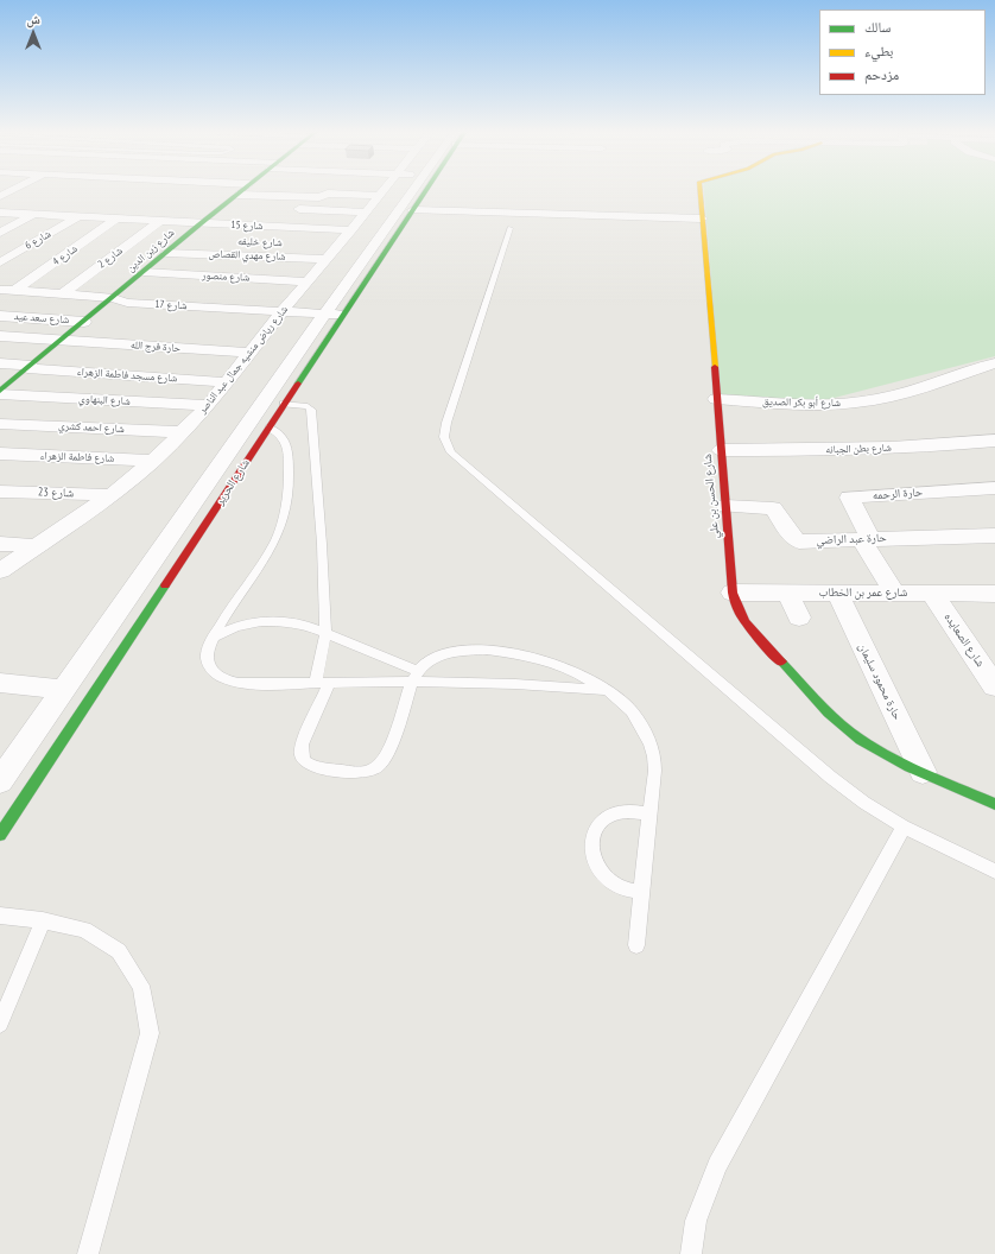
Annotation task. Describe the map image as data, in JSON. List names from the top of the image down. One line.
{"streets":{"street":["شارع 15","شارع 6","شارع زين الدين","شارع 4","شارع مهدي القصاص","شارع 2","شارع منصور","شارع 17","شارع سعد عيد","حارة فرج الله","شارع رياض منشيه جمال عبد الناصر","شارع مسجد فاطمة الزهراء","شارع البنهاوي","شارع أبو بكر الصديق","شارع احمد كشري","شارع بطن الجبانه","شارع فاطمة الزهراء","شارع الحرير","شارع 23","حارة الرحمه","شارع الحسن بن علي","حارة عبد الراضي","شارع عمر بن الخطاب","شارع الصعايده","حارة محمود سليمان"]},"crossings":[["شارع 15","شارع 6"],["شارع 15","شارع زين الدين"],["شارع 15","شارع 4"],["شارع 15","شارع 2"],["شارع 15","شارع رياض منشيه جمال عبد الناصر"],["شارع زين الدين","شارع مهدي القصاص"],["شارع زين الدين","شارع منصور"],["شارع زين الدين","شارع 17"],["شارع زين الدين","شارع سعد عيد"],["شارع زين الدين","حارة فرج الله"],["شارع زين الدين","شارع مسجد فاطمة الزهراء"],["شارع 4","شارع 17"],["شارع مهدي القصاص","شارع رياض منشيه جمال عبد الناصر"],["شارع 2","شارع 17"],["شارع منصور","شارع رياض منشيه جمال عبد الناصر"],["شارع 17","شارع رياض منشيه جمال عبد الناصر"],["شارع 17","شارع الحرير"],["حارة فرج الله","شارع رياض منشيه جمال عبد الناصر"],["شارع رياض منشيه جمال عبد الناصر","شارع مسجد فاطمة الزهراء"],["شارع رياض منشيه جمال عبد الناصر","شارع البنهاوي"],["شارع رياض منشيه جمال عبد الناصر","شارع احمد كشري"],["شارع رياض منشيه جمال عبد الناصر","شارع فاطمة الزهراء"],["شارع رياض منشيه جمال عبد الناصر","شارع 23"],["شارع أبو بكر الصديق","شارع الحسن بن علي"],["شارع بطن الجبانه","شارع الحسن بن علي"],["حارة الرحمه","حارة عبد الراضي"],["شارع الحسن بن علي","حارة عبد الراضي"],["شارع الحسن بن علي","شارع عمر بن الخطاب"],["شارع الحسن بن علي","حارة محمود سليمان"],["شارع عمر بن الخطاب","شارع الصعايده"],["شارع عمر بن الخطاب","حارة محمود سليمان"]],"legend":["سالك","بطيء","مزدحم"],"north":"top"}
